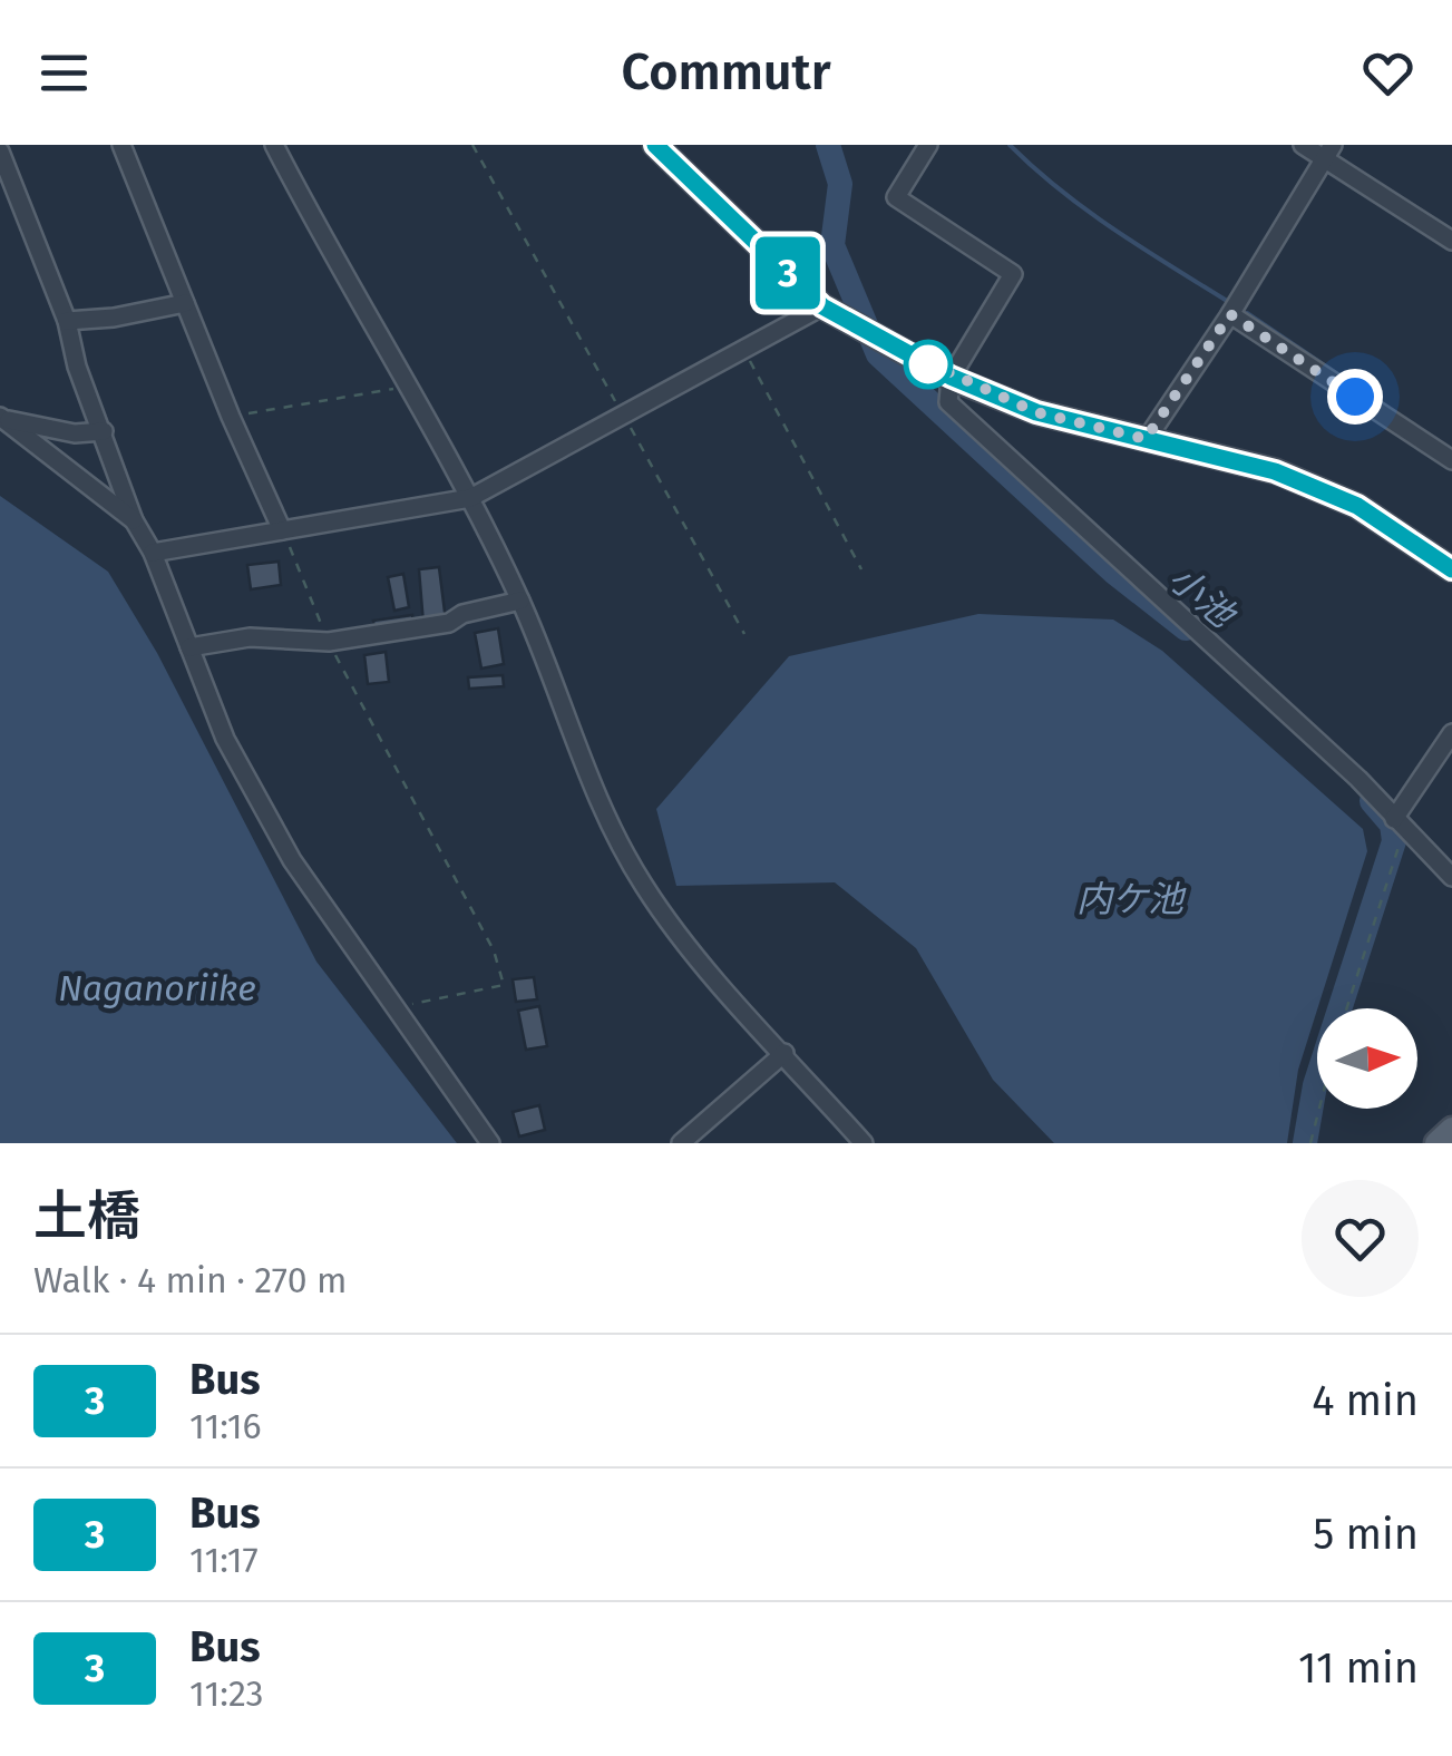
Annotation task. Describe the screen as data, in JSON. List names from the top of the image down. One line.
{"water":["小池","内ケ池","Naganoriike"],"lines":["bus line 3"],"north":"right","page":{"header":"Commutr","on_map":"3","heading":["土橋","Walk · 4 min · 270 m"],"list":[{"mark":"3","name":"Bus","note":"11:16","value":"4 min"},{"mark":"3","name":"Bus","note":"11:17","value":"5 min"},{"mark":"3","name":"Bus","note":"11:23","value":"11 min"}]}}
